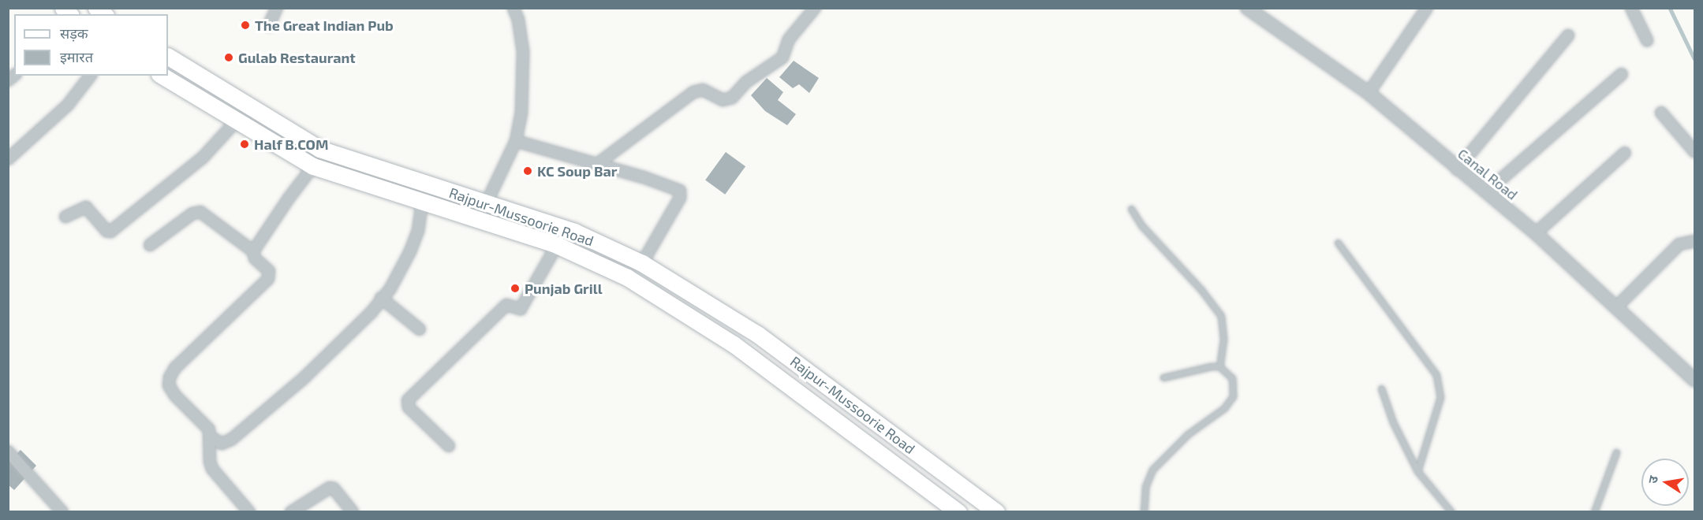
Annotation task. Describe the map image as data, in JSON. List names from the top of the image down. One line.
{"streets":{"main road":["Rajpur-Mussoorie Road"],"street":["Canal Road"]},"places":["The Great Indian Pub","Gulab Restaurant","Half B.COM","KC Soup Bar","Punjab Grill"],"legend":["सड़क","इमारत"],"north":"left"}
